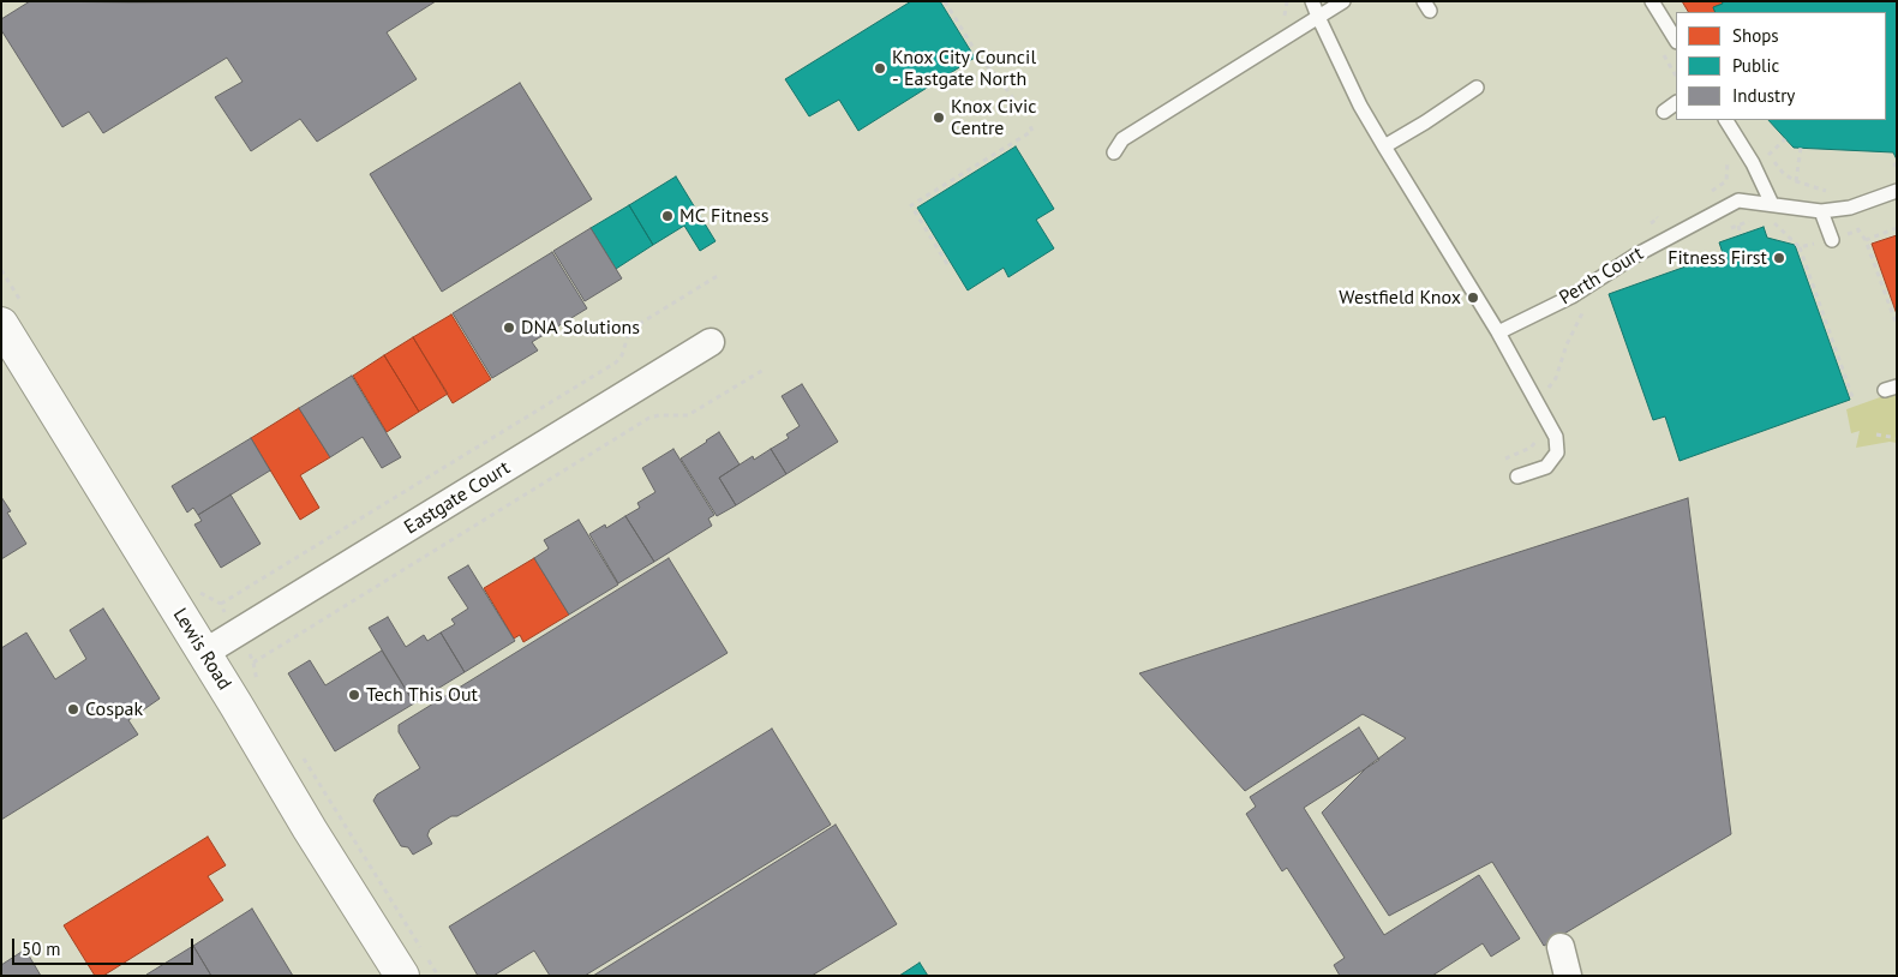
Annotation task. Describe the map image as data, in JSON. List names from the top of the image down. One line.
{"streets":{"street":["Eastgate Court","Lewis Road"],"lane":["Perth Court"]},"crossings":[["Eastgate Court","Lewis Road"]],"places":["Knox City Council - Eastgate North","Knox Civic Centre","MC Fitness","Fitness First","Westfield Knox","DNA Solutions","Tech This Out","Cospak"],"legend":["Shops","Public","Industry"],"scale_bar":"50 m"}
